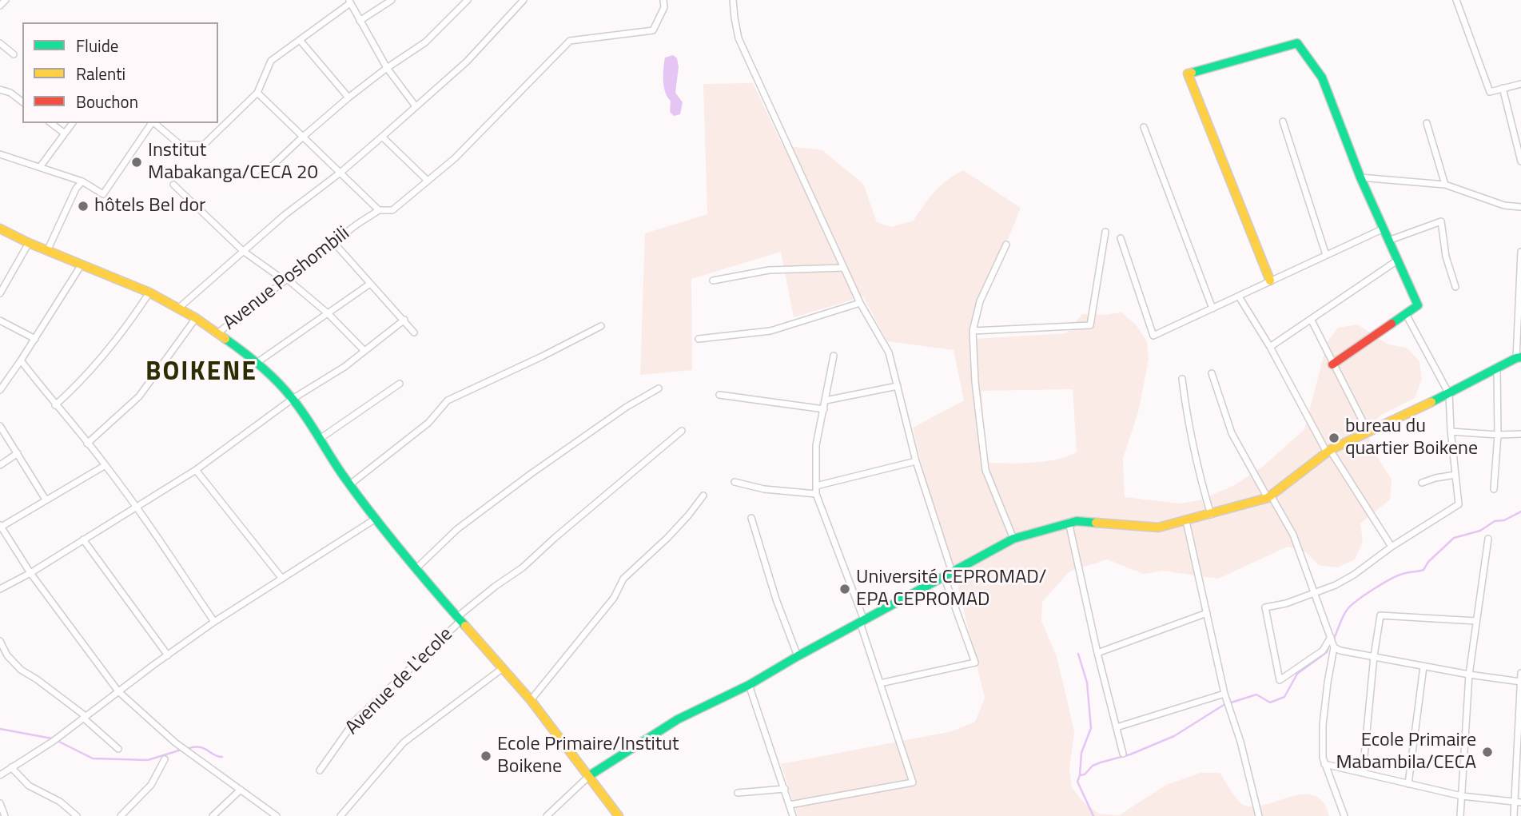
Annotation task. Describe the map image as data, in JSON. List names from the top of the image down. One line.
{"streets":{"street":["Avenue Poshombili","Avenue de L'ecole"]},"districts":["BOIKENE"],"places":["Institut Mabakanga/CECA 20","hôtels Bel dor","bureau du quartier Boikene","Université CEPROMAD/ EPA CEPROMAD","Ecole Primaire Mabambila/CECA","Ecole Primaire/Institut Boikene"],"legend":["Fluide","Ralenti","Bouchon"]}
